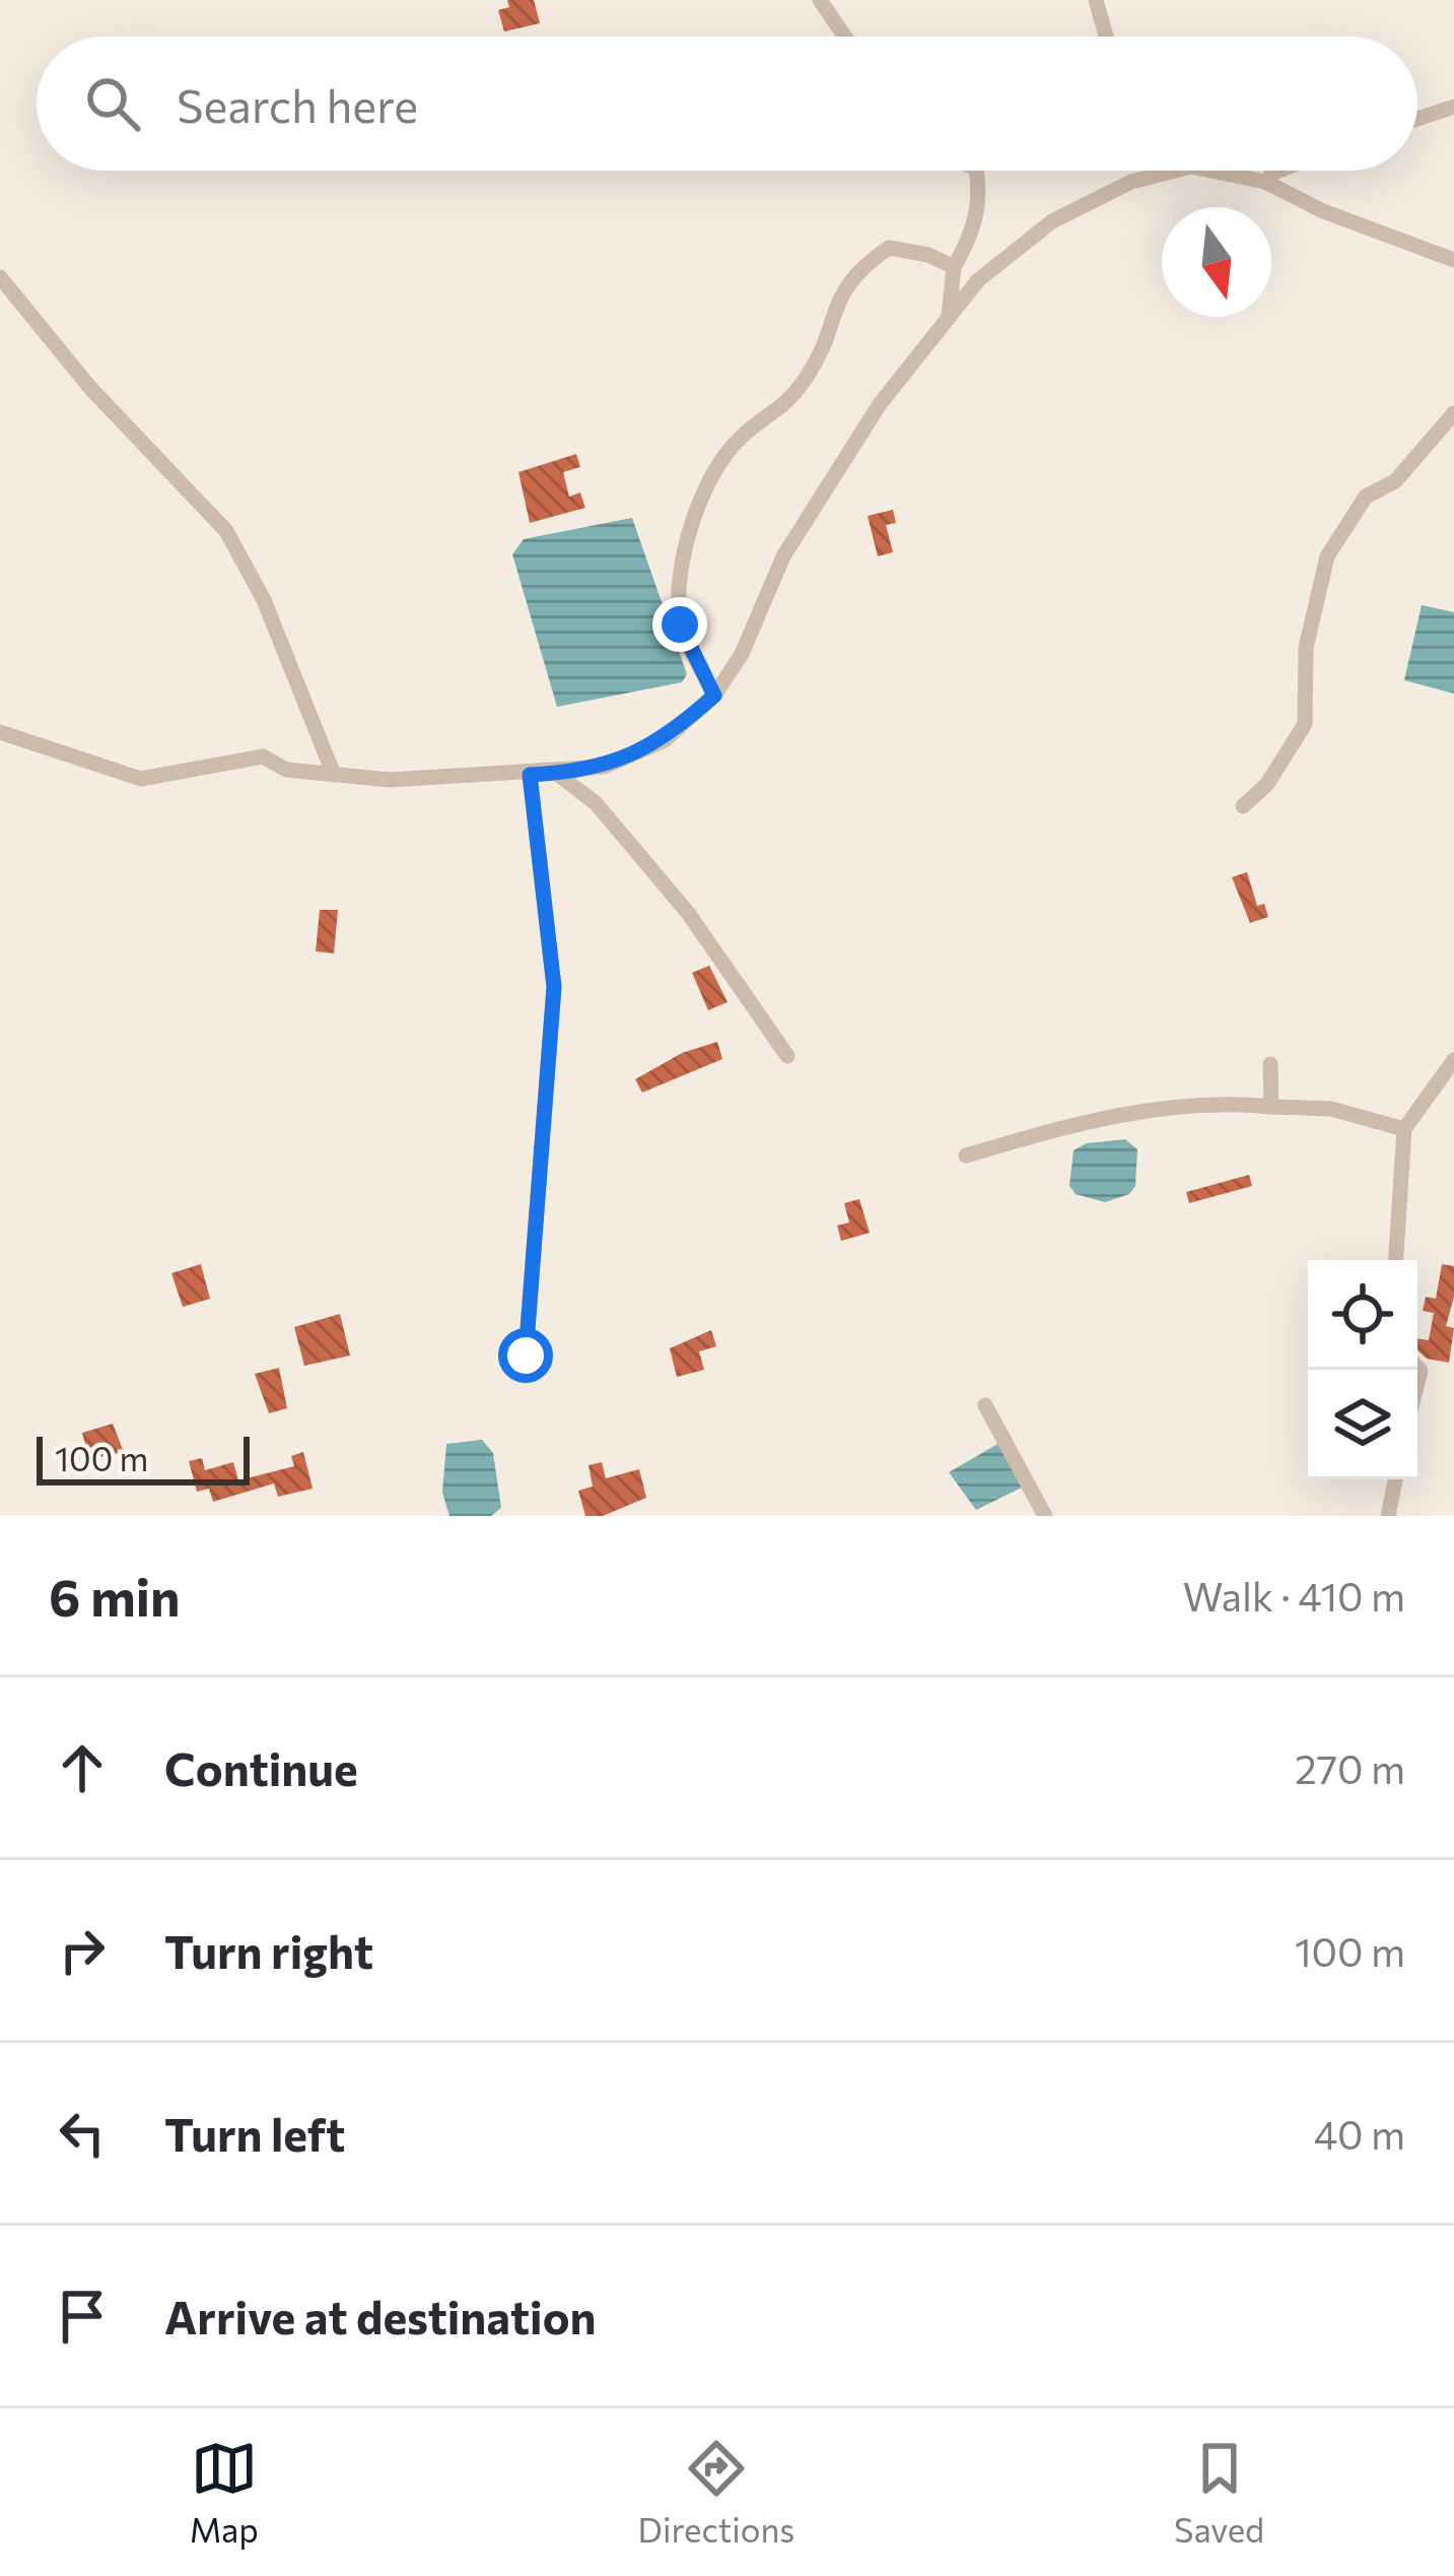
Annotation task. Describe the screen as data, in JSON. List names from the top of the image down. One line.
{"scale_bar":"100 m","north":"bottom","page":{"search":"Search here","scale":"100 m","heading":["6 min","Walk · 410 m"],"list":[["Continue","270 m"],["Turn right","100 m"],["Turn left","40 m"],"Arrive at destination"],"nav":["Map","Directions","Saved"]}}
